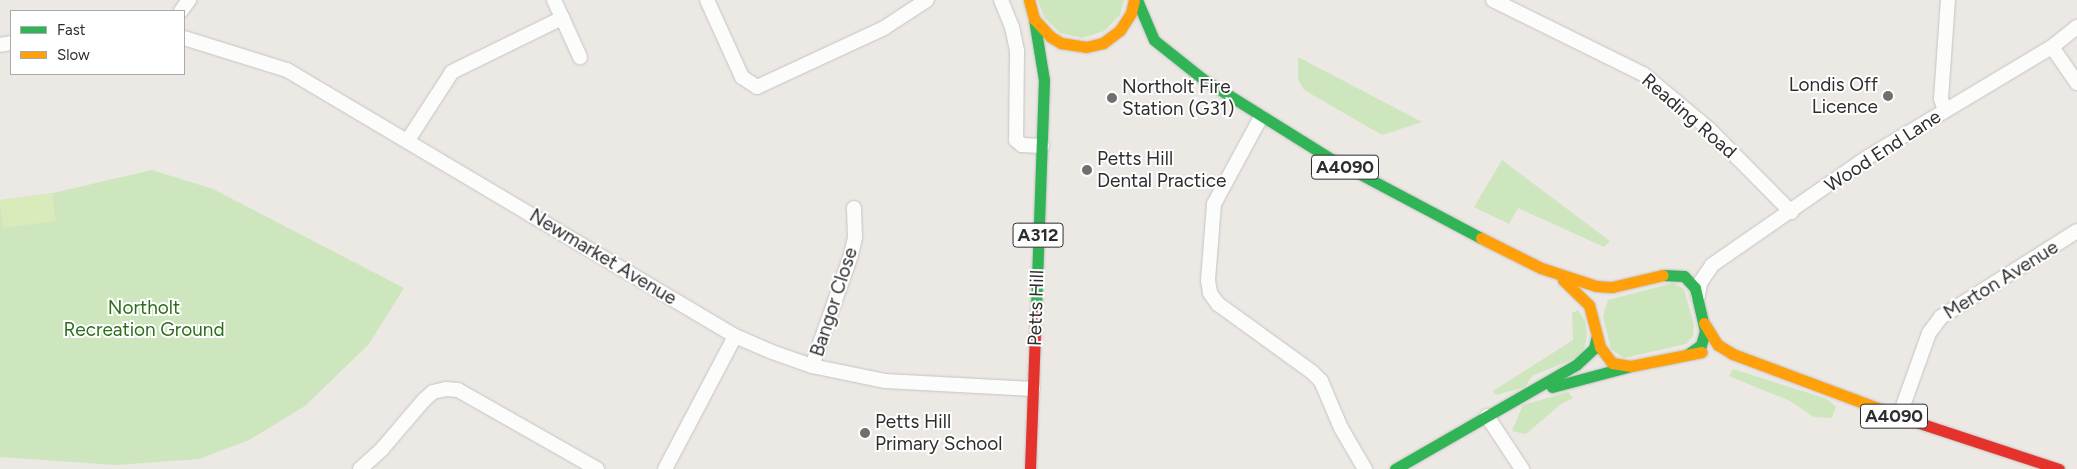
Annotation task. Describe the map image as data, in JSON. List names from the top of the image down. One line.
{"streets":{"main road":["A4090","A312","Petts Hill"],"street":["Reading Road","Wood End Lane","Newmarket Avenue","Merton Avenue","Bangor Close"]},"crossings":[["Reading Road","Wood End Lane"],["Wood End Lane","A4090"],["A4090","Merton Avenue"],["A4090","Petts Hill"],["Newmarket Avenue","Bangor Close"],["Newmarket Avenue","Petts Hill"]],"parks":["Northolt Recreation Ground"],"places":["Londis Off Licence","Northolt Fire Station (G31)","Petts Hill Dental Practice","Petts Hill Primary School"],"legend":["Fast","Slow"]}
